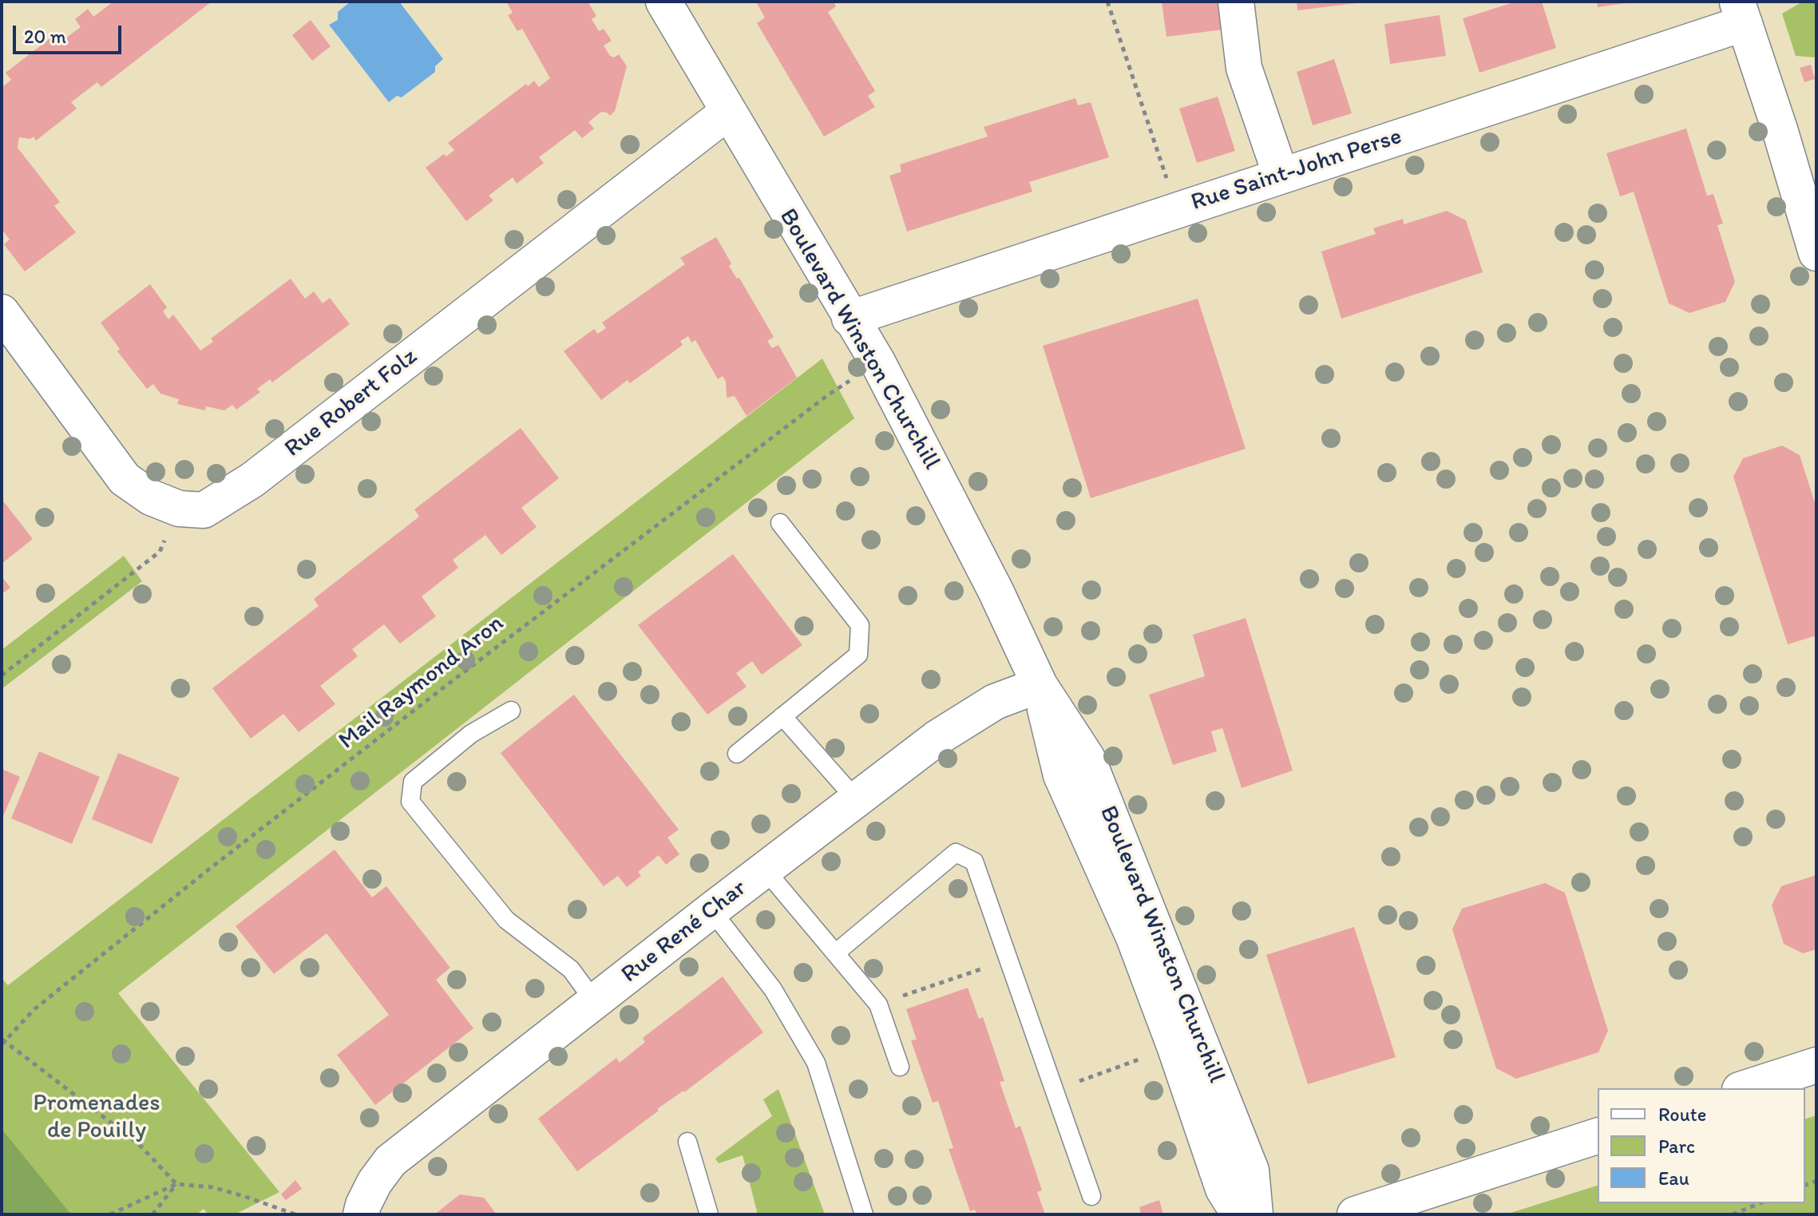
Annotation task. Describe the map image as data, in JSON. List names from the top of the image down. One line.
{"streets":{"street":["Rue Saint-John Perse","Boulevard Winston Churchill","Rue Robert Folz","Rue René Char"],"path":["Mail Raymond Aron"]},"crossings":[["Rue Saint-John Perse","Boulevard Winston Churchill"],["Boulevard Winston Churchill","Rue Robert Folz"],["Boulevard Winston Churchill","Rue René Char"]],"parks":["Promenades de Pouilly"],"legend":["Route","Parc","Eau"],"scale_bar":"20 m"}
